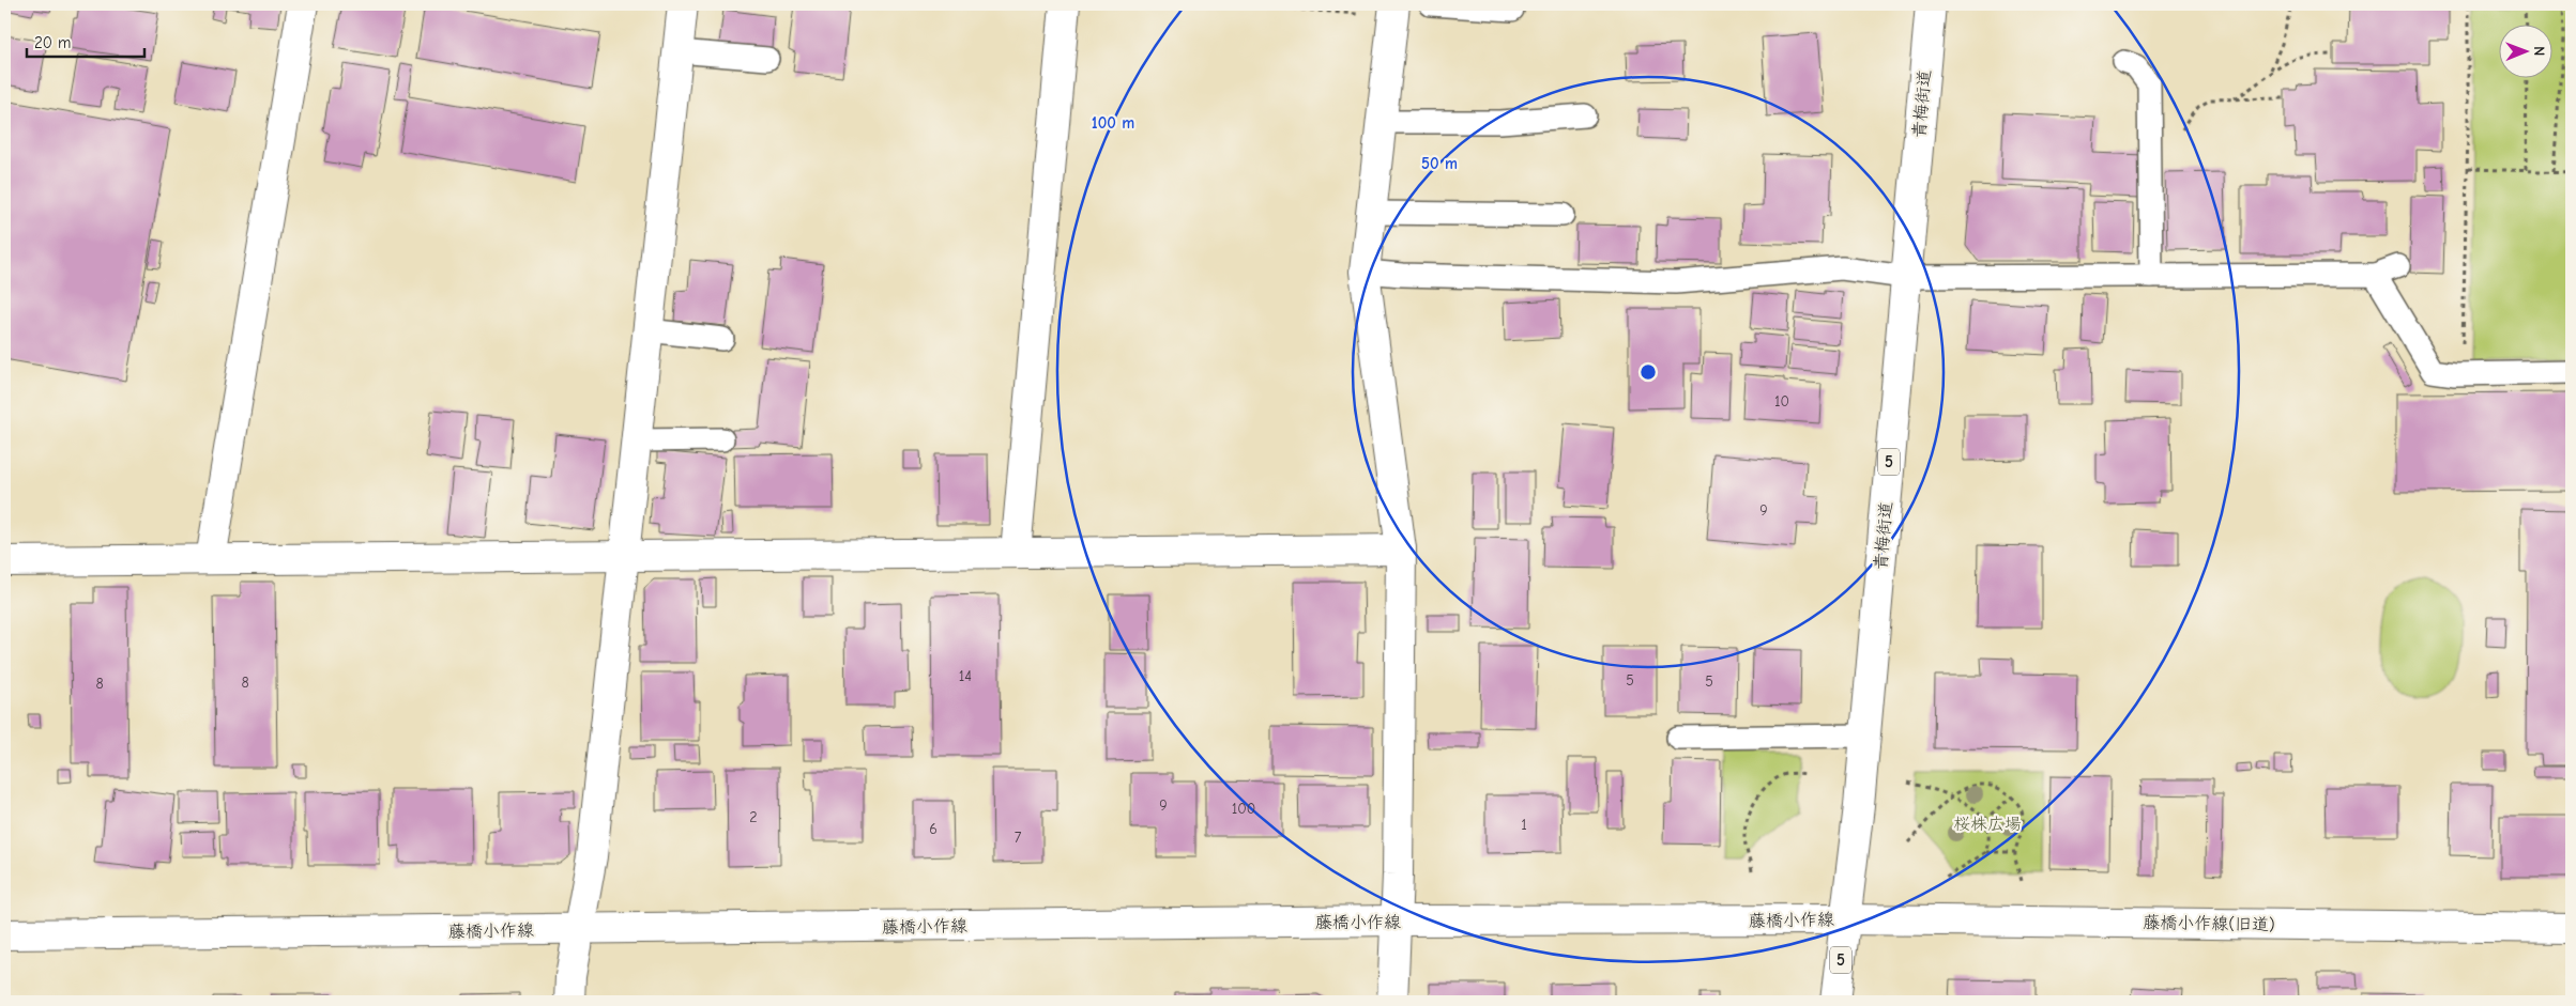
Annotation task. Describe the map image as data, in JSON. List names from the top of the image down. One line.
{"streets":{"street":["青梅街道","5","藤橋小作線","藤橋小作線(旧道)"]},"crossings":[["青梅街道","藤橋小作線"],["青梅街道","藤橋小作線(旧道)"],["藤橋小作線","藤橋小作線(旧道)"]],"parks":["桜株広場"],"house_numbers":["10","9","14","5","5","8","8","9","100","2","1","6","7"],"scale_bar":"20 m","north":"right","rings":["100 m","50 m"]}
